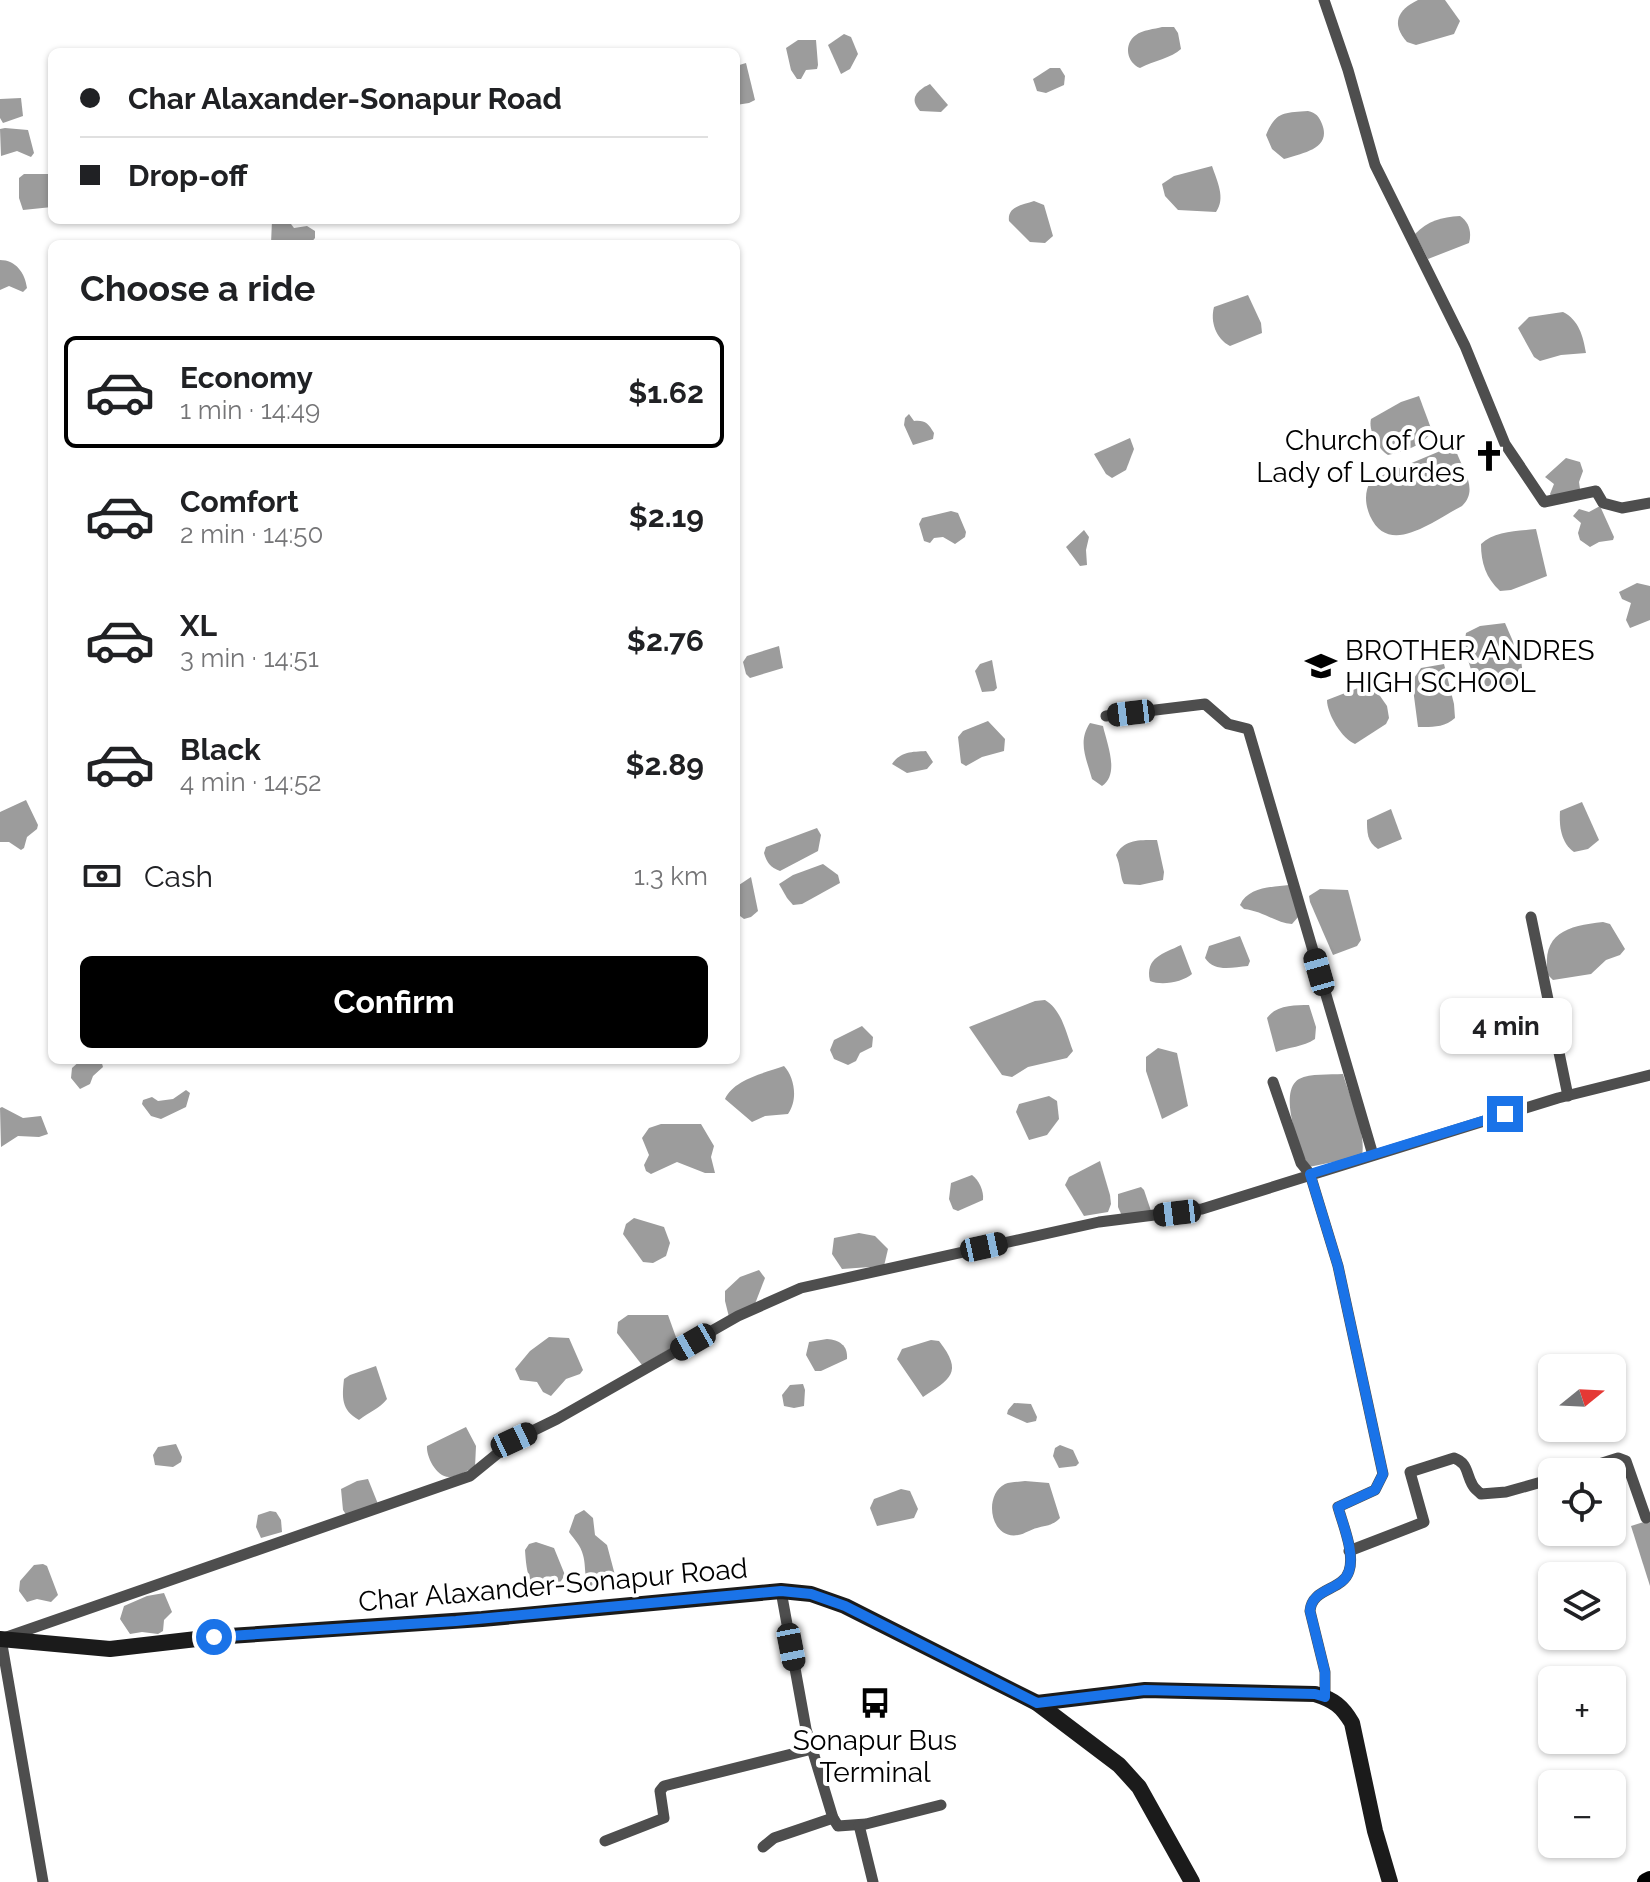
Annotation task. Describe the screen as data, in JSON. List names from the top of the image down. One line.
{"streets":{"main road":["Char Alaxander-Sonapur Road"]},"places":{"church":["Church of Our Lady of Lourdes"],"school or university":["BROTHER ANDRES HIGH SCHOOL"],"bus stop":["Sonapur Bus Terminal"]},"north":"right","page":{"banner":["Char Alaxander-Sonapur Road","Drop-off"],"heading":"Choose a ride","list":[{"name":"Economy","note":"1 min · 14:49","value":"$1.62"},{"name":"Comfort","note":"2 min · 14:50","value":"$2.19"},{"name":"XL","note":"3 min · 14:51","value":"$2.76"},{"name":"Black","note":"4 min · 14:52","value":"$2.89"}],"pay":["Cash","1.3 km"],"buttons":"Confirm","bubble":"4 min","map_buttons":["+","−"]}}
